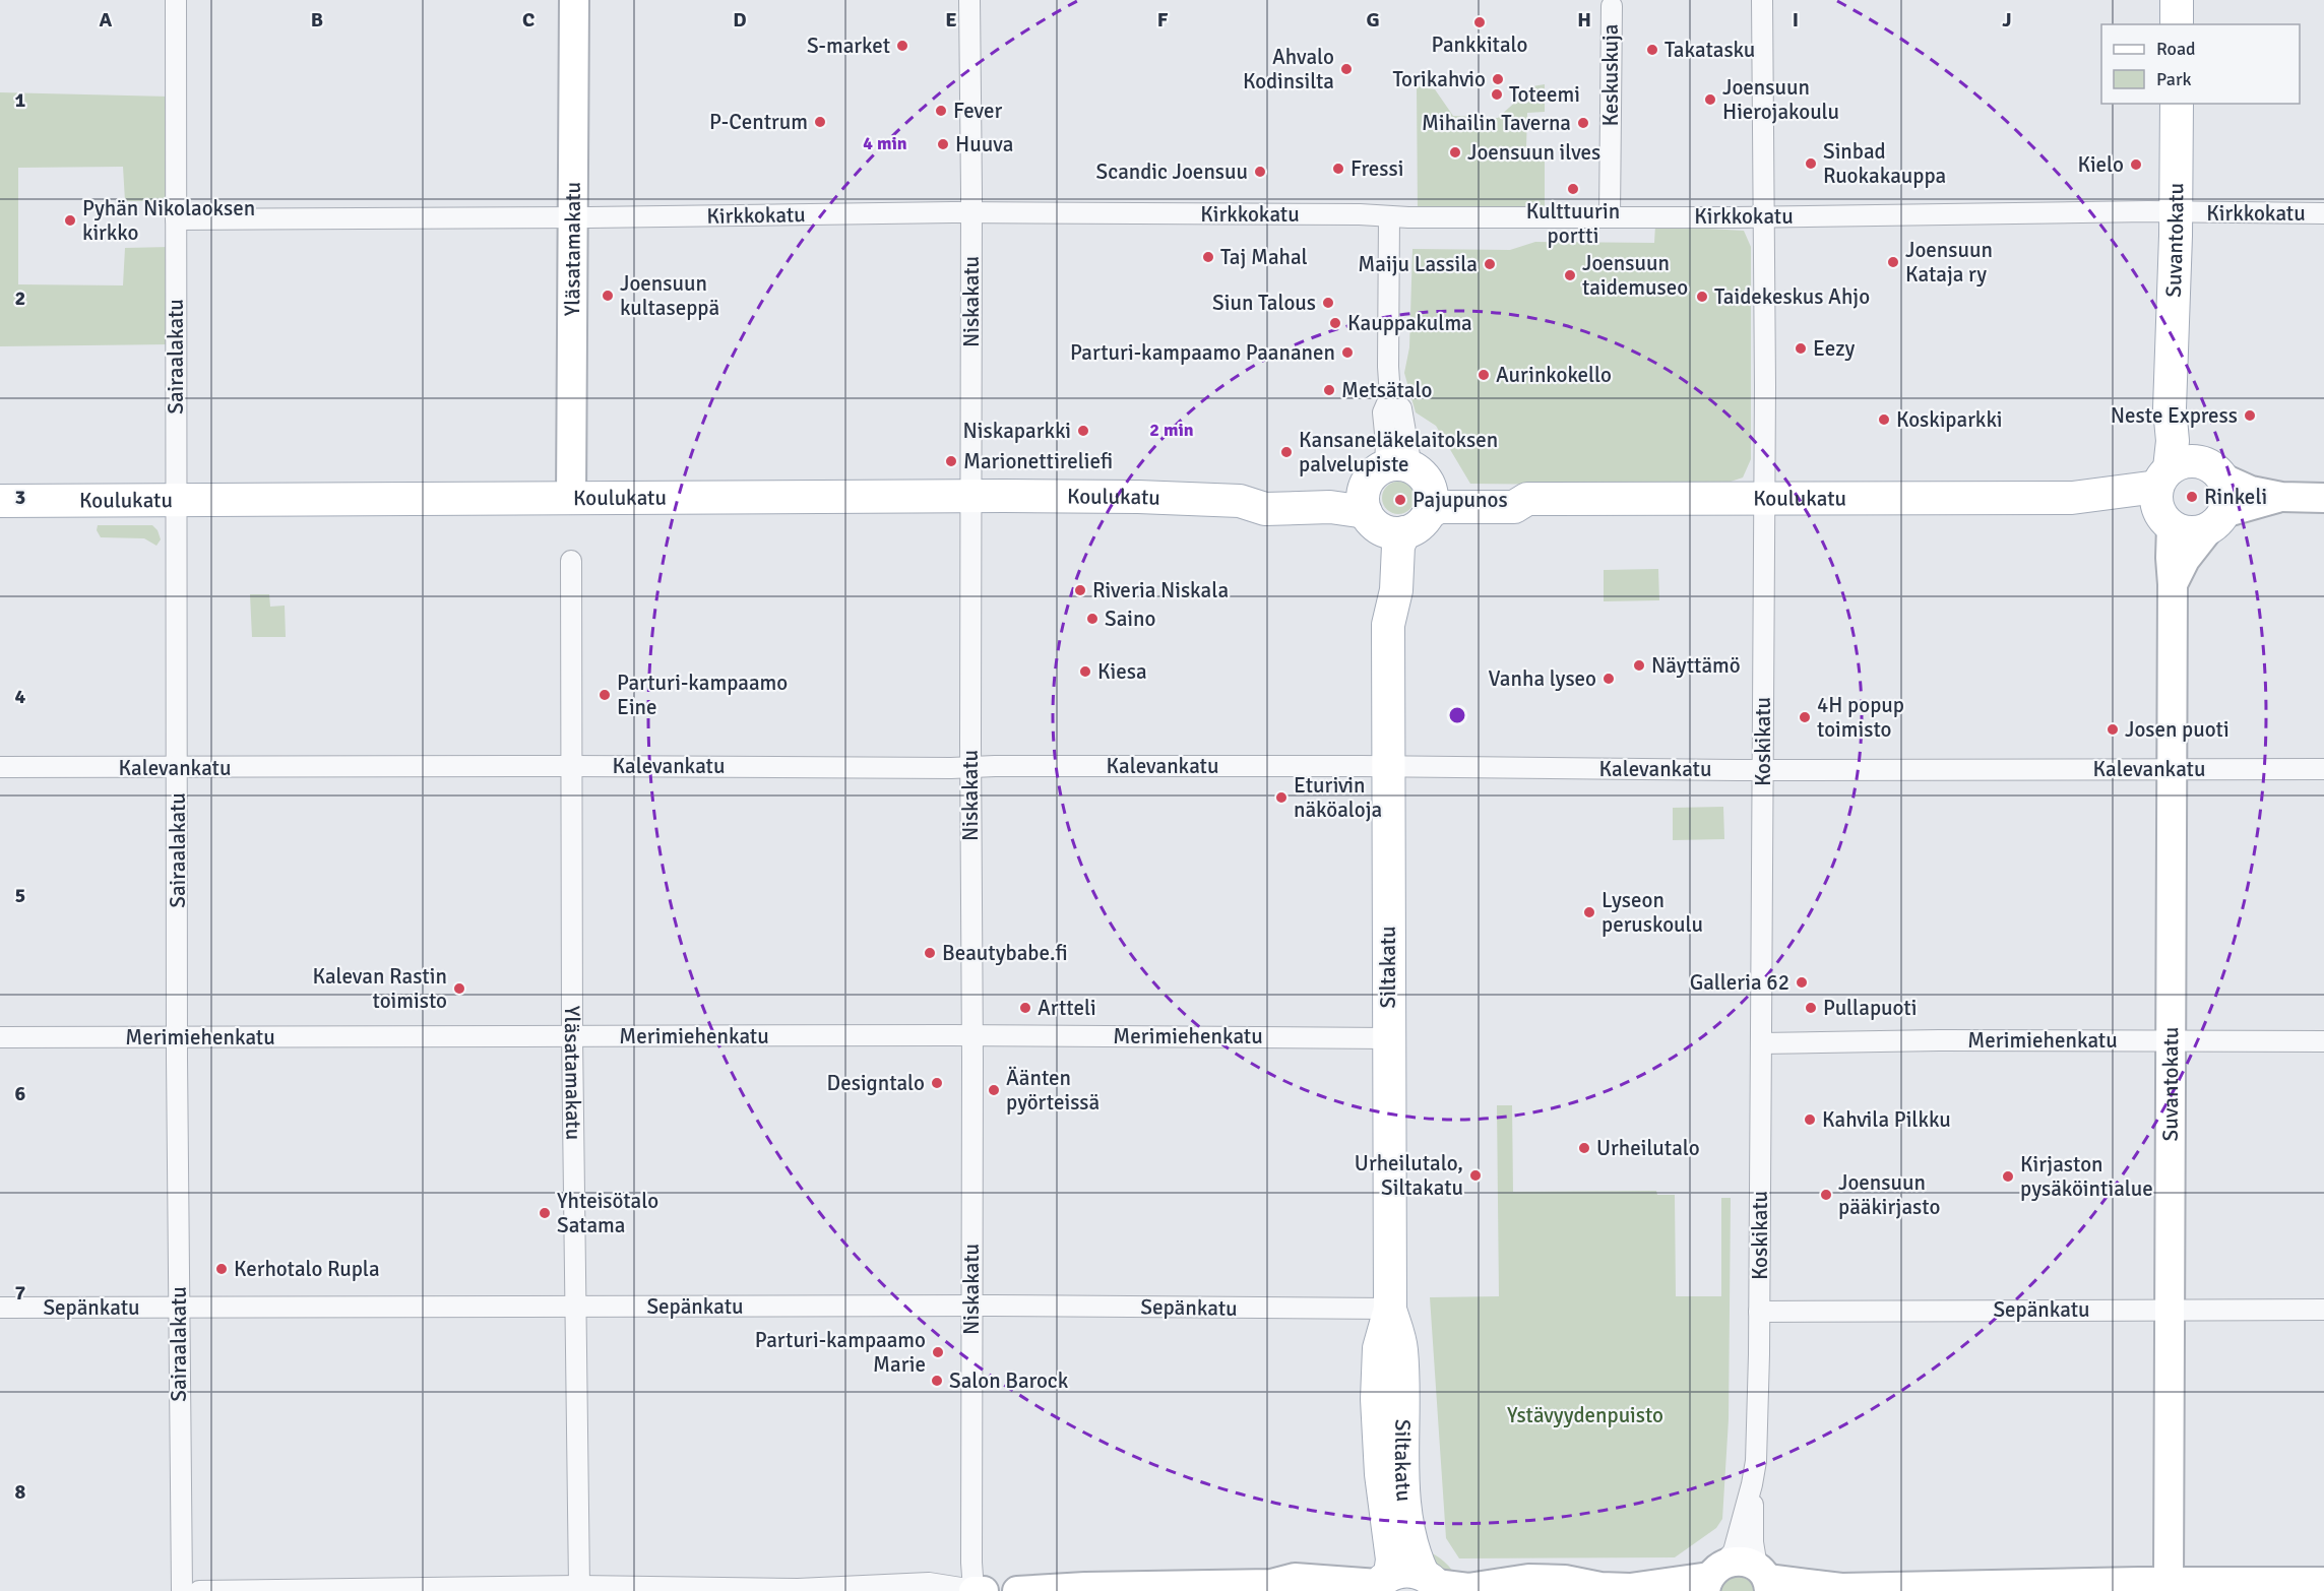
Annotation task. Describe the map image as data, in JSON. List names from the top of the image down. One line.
{"streets":{"main road":["Suvantokatu","Yläsatamakatu","Koulukatu","Siltakatu"],"street":["Keskuskuja","Kirkkokatu","Niskakatu","Sairaalakatu","Koskikatu","Kalevankatu","Merimiehenkatu","Sepänkatu"]},"crossings":[["Keskuskuja","Kirkkokatu"],["Kirkkokatu","Suvantokatu"],["Kirkkokatu","Yläsatamakatu"],["Kirkkokatu","Niskakatu"],["Kirkkokatu","Sairaalakatu"],["Kirkkokatu","Koskikatu"],["Kirkkokatu","Siltakatu"],["Suvantokatu","Koulukatu"],["Suvantokatu","Kalevankatu"],["Suvantokatu","Merimiehenkatu"],["Suvantokatu","Sepänkatu"],["Yläsatamakatu","Koulukatu"],["Yläsatamakatu","Kalevankatu"],["Yläsatamakatu","Merimiehenkatu"],["Yläsatamakatu","Sepänkatu"],["Niskakatu","Koulukatu"],["Niskakatu","Kalevankatu"],["Niskakatu","Merimiehenkatu"],["Niskakatu","Sepänkatu"],["Sairaalakatu","Koulukatu"],["Sairaalakatu","Kalevankatu"],["Sairaalakatu","Merimiehenkatu"],["Sairaalakatu","Sepänkatu"],["Koulukatu","Koskikatu"],["Koulukatu","Siltakatu"],["Koskikatu","Kalevankatu"],["Koskikatu","Merimiehenkatu"],["Koskikatu","Sepänkatu"],["Kalevankatu","Siltakatu"],["Siltakatu","Merimiehenkatu"],["Siltakatu","Sepänkatu"]],"parks":["Ystävyydenpuisto"],"places":["Pankkitalo","S-market","Takatasku","Ahvalo Kodinsilta","Torikahvio","Toteemi","Joensuun Hierojakoulu","Fever","P-Centrum","Mihailin Taverna","Huuva","Joensuun ilves","Sinbad Ruokakauppa","Kielo","Fressi","Scandic Joensuu","Kulttuurin portti","Pyhän Nikolaoksen kirkko","Taj Mahal","Joensuun Kataja ry","Maiju Lassila","Joensuun taidemuseo","Joensuun kultaseppä","Taidekeskus Ahjo","Siun Talous","Kauppakulma","Eezy","Parturi-kampaamo Paananen","Aurinkokello","Metsätalo","Neste Express","Koskiparkki","Niskaparkki","Kansaneläkelaitoksen palvelupiste","Marionettireliefi","Rinkeli","Pajupunos","Riveria Niskala","Saino","Näyttämö","Kiesa","Vanha lyseo","Parturi-kampaamo Eine","4H popup toimisto","Josen puoti","Eturivin näköaloja","Lyseon peruskoulu","Beautybabe.fi","Galleria 62","Kalevan Rastin toimisto","Artteli","Pullapuoti","Designtalo","Äänten pyörteissä","Kahvila Pilkku","Urheilutalo","Urheilutalo, Siltakatu","Kirjaston pysäköintialue","Joensuun pääkirjasto","Yhteisötalo Satama","Kerhotalo Rupla","Parturi-kampaamo Marie","Salon Barock"],"legend":["Road","Park"],"grid":{"columns":["A","B","C","D","E","F","G","H","I","J"],"rows":["1","2","3","4","5","6","7","8"]},"rings":["4 min","2 min"]}
